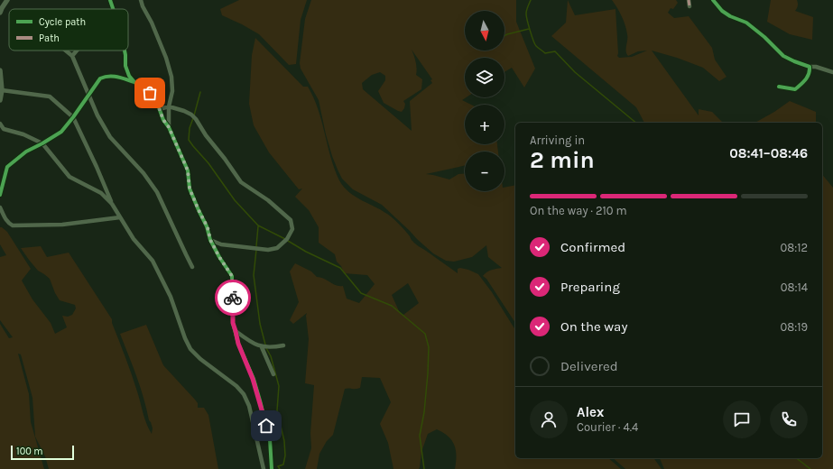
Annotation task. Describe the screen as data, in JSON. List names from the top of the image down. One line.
{"legend":["Cycle path","Path"],"scale_bar":"100 m","north":"bottom","page":{"map_buttons":["+","−"],"heading":["2 min","Arriving in","08:41–08:46"],"panel":["Alex","Courier · 4.4"],"bar":"On the way · 210 m","list":[["Confirmed","08:12"],["Preparing","08:14"],["On the way","08:19"],"Delivered"],"scale":"100 m"}}
